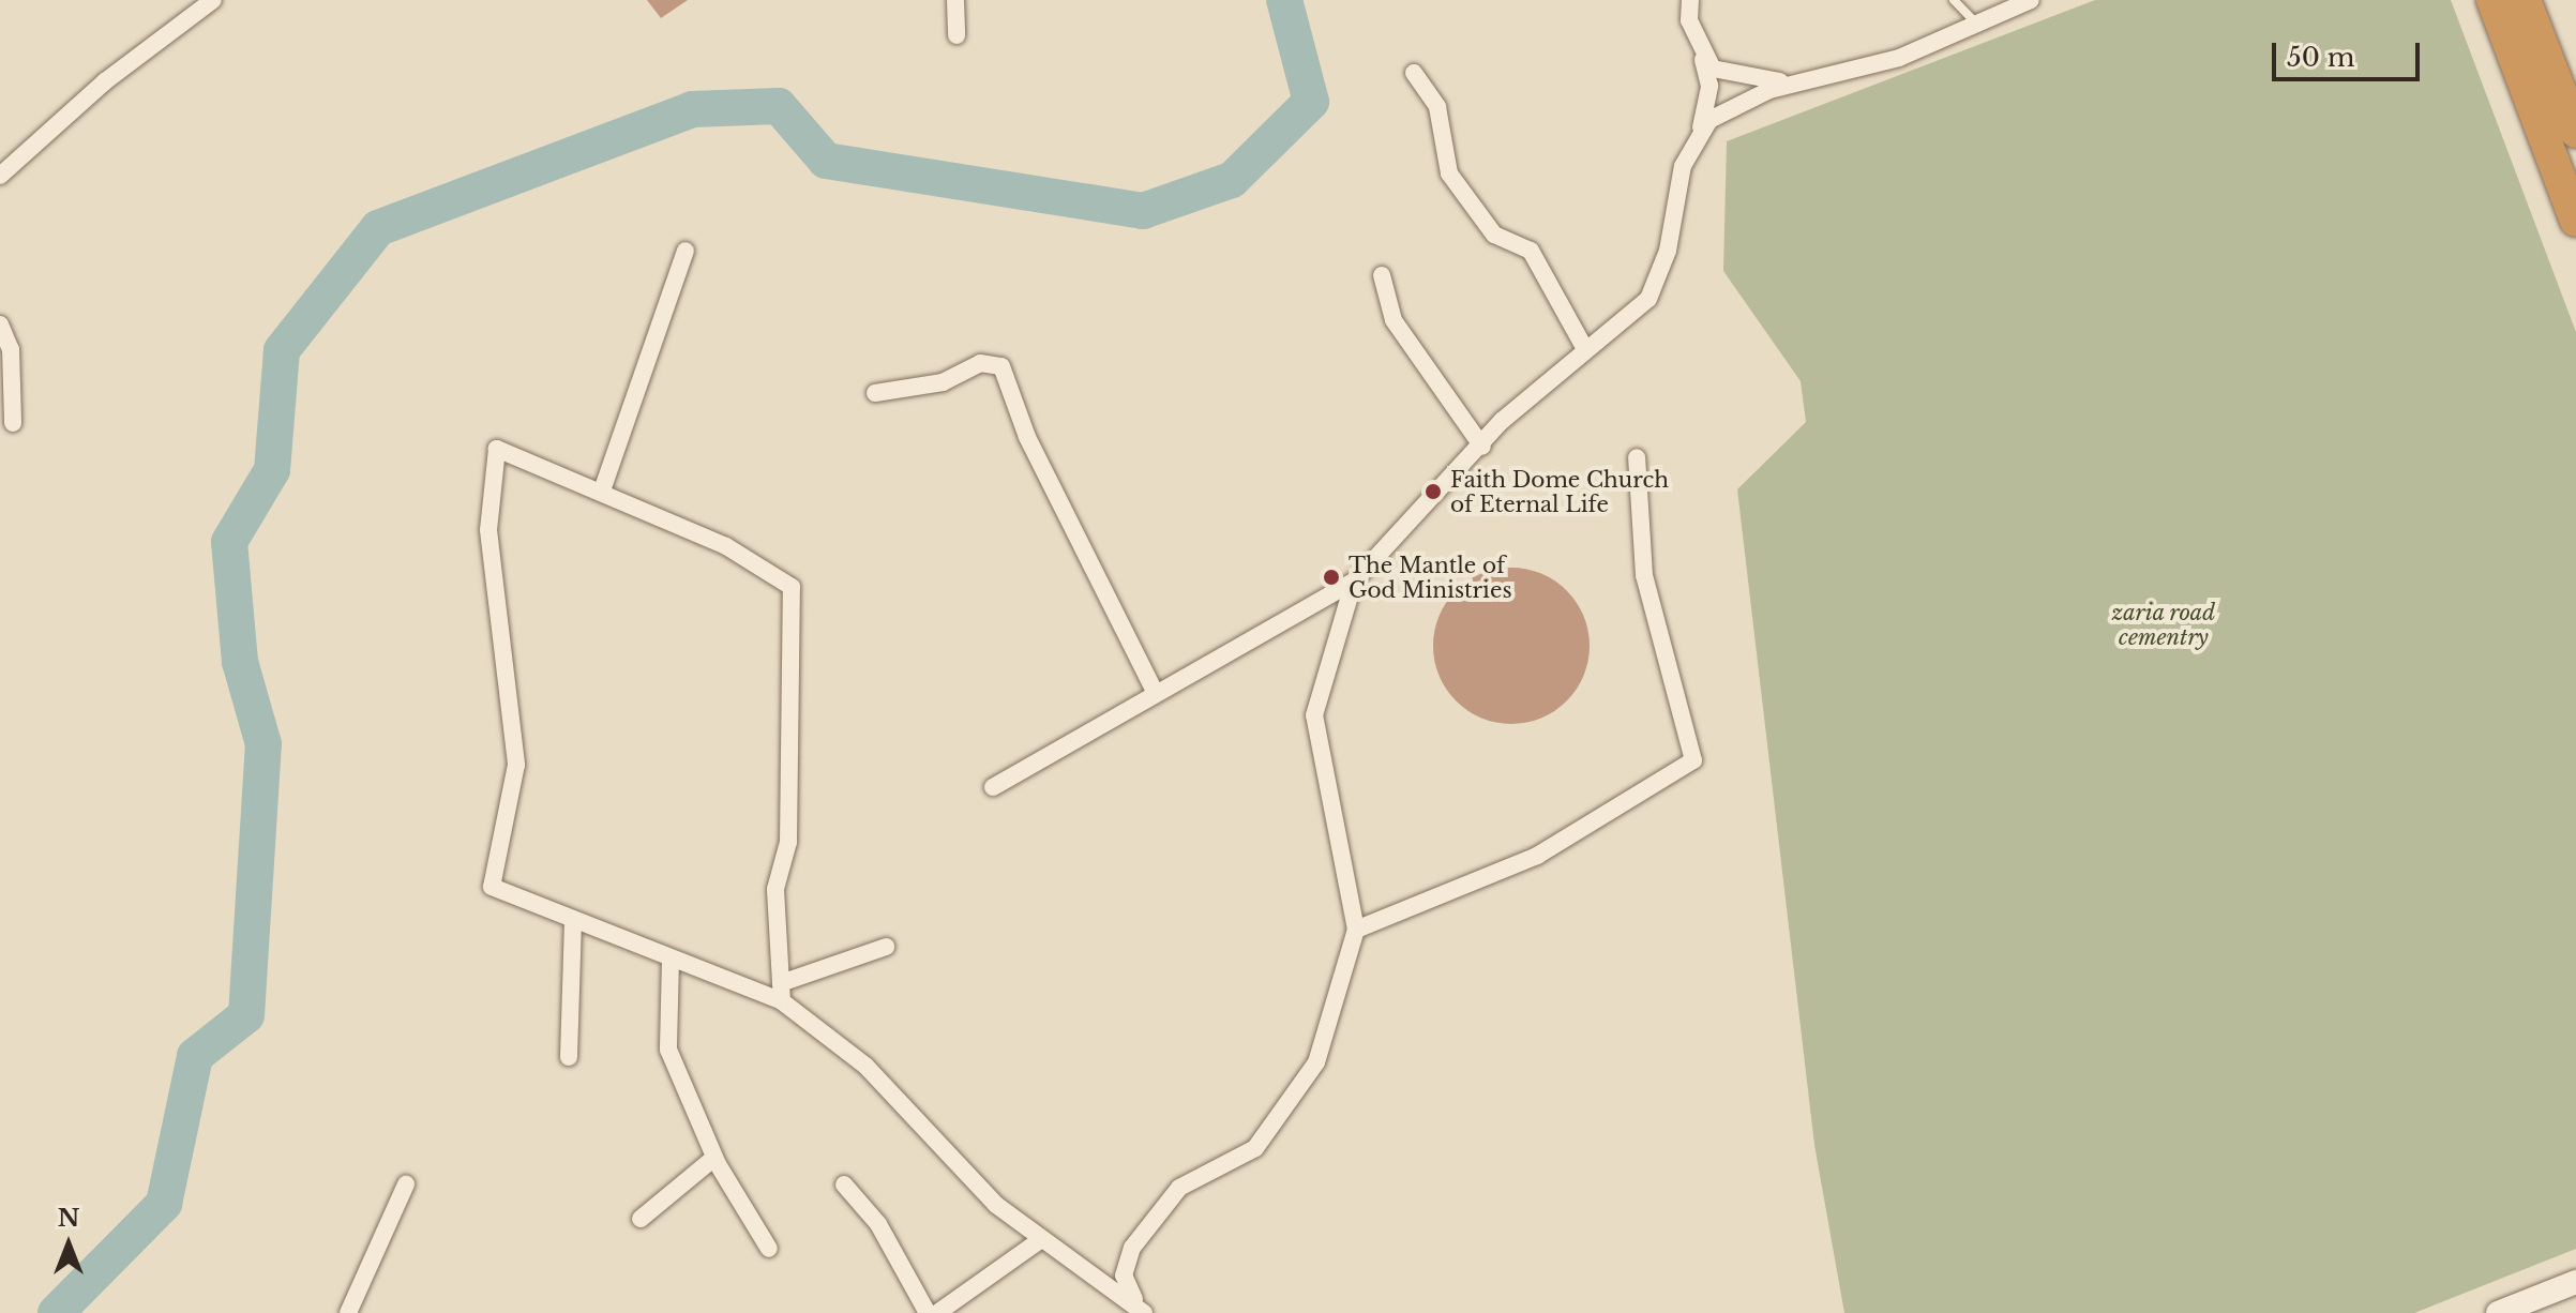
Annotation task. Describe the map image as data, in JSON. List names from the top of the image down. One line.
{"parks":["zaria road cementry"],"places":["Faith Dome Church of Eternal Life","The Mantle of God Ministries"],"scale_bar":"50 m","north":"top"}
